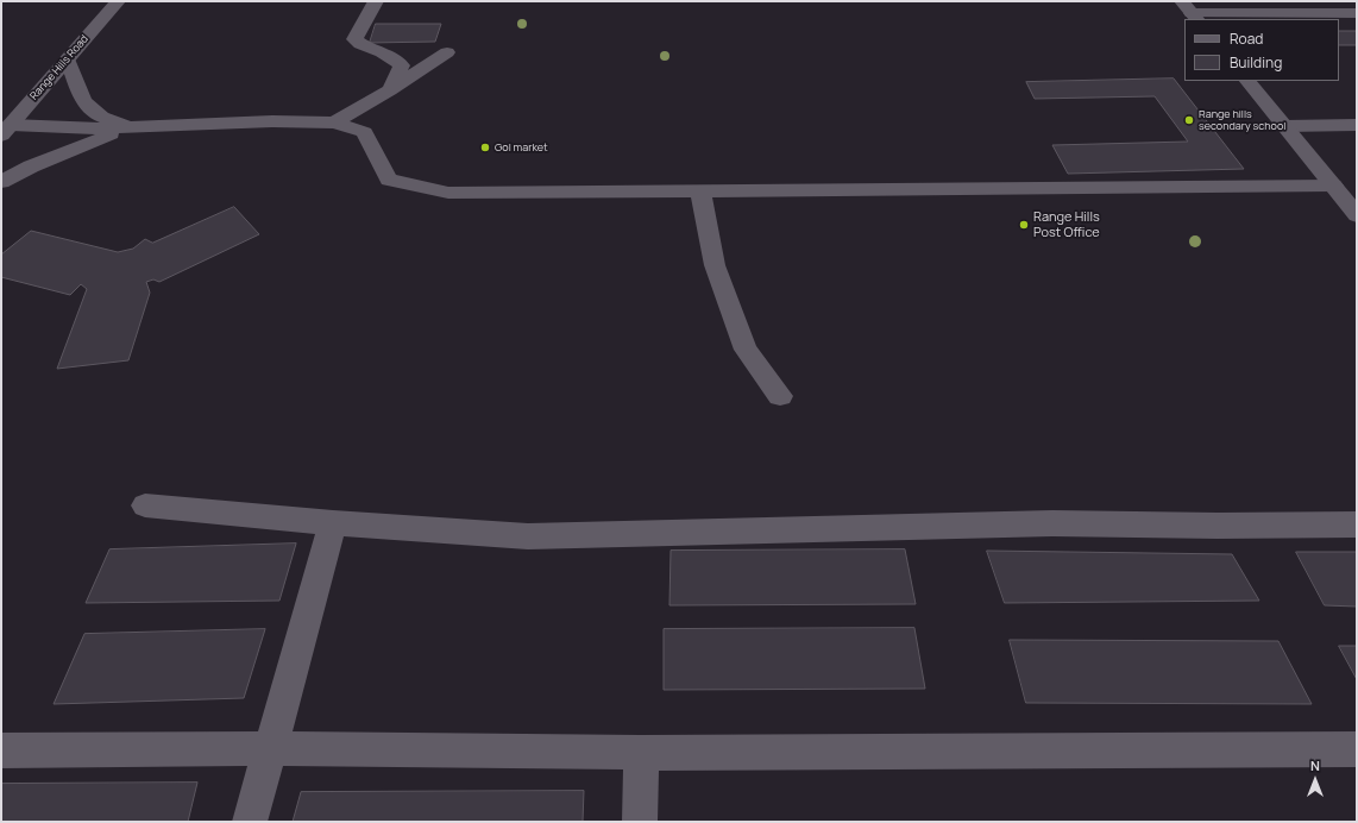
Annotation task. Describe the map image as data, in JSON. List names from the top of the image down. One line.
{"streets":{"street":["Range Hills Road"]},"places":["Range hills secondary school","Gol market","Range Hills Post Office"],"legend":["Road","Building"],"north":"top"}
